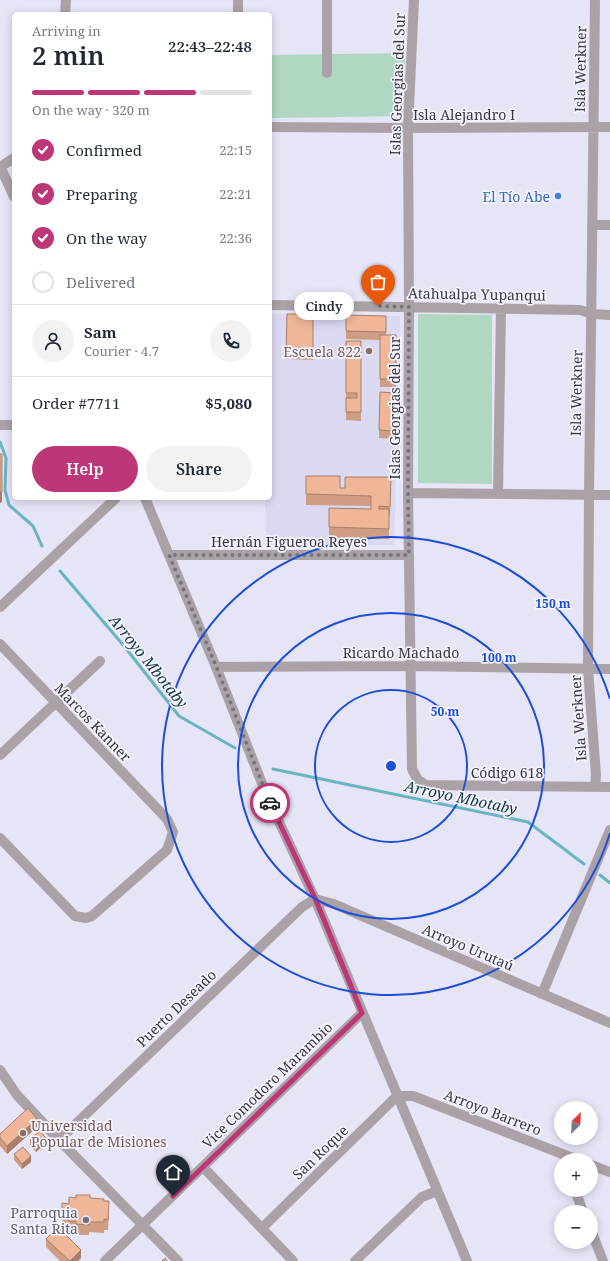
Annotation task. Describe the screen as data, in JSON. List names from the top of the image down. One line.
{"streets":{"street":["Isla Werkner","Islas Georgias del Sur","Isla Alejandro I","Atahualpa Yupanqui","Hernán Figueroa Reyes","Ricardo Machado","Marcos Kanner","Código 618","Arroyo Urutaú","Puerto Deseado","Vice Comodoro Marambio","Arroyo Barrero","San Roque"]},"crossings":[["Isla Werkner","Isla Alejandro I"],["Isla Werkner","Atahualpa Yupanqui"],["Isla Werkner","Ricardo Machado"],["Isla Werkner","Código 618"],["Islas Georgias del Sur","Isla Alejandro I"],["Islas Georgias del Sur","Atahualpa Yupanqui"],["Islas Georgias del Sur","Hernán Figueroa Reyes"],["Islas Georgias del Sur","Ricardo Machado"],["Islas Georgias del Sur","Código 618"],["Arroyo Urutaú","Puerto Deseado"],["Arroyo Barrero","San Roque"]],"water":["Arroyo Mbotaby"],"places":["El Tío Abe","Cindy","Escuela 822","Universidad Popular de Misiones","Parroquia Santa Rita"],"north":"top right","page":{"heading":["2 min","Arriving in","22:43–22:48"],"panel":["Sam","Courier · 4.7","Order #7711","$5,080"],"bar":"On the way · 320 m","list":[["Confirmed","22:15"],["Preparing","22:21"],["On the way","22:36"],"Delivered"],"bubble":"Cindy","buttons":["Help","Share"],"map_buttons":["+","−"]},"rings":["150 m","100 m","50 m"]}
